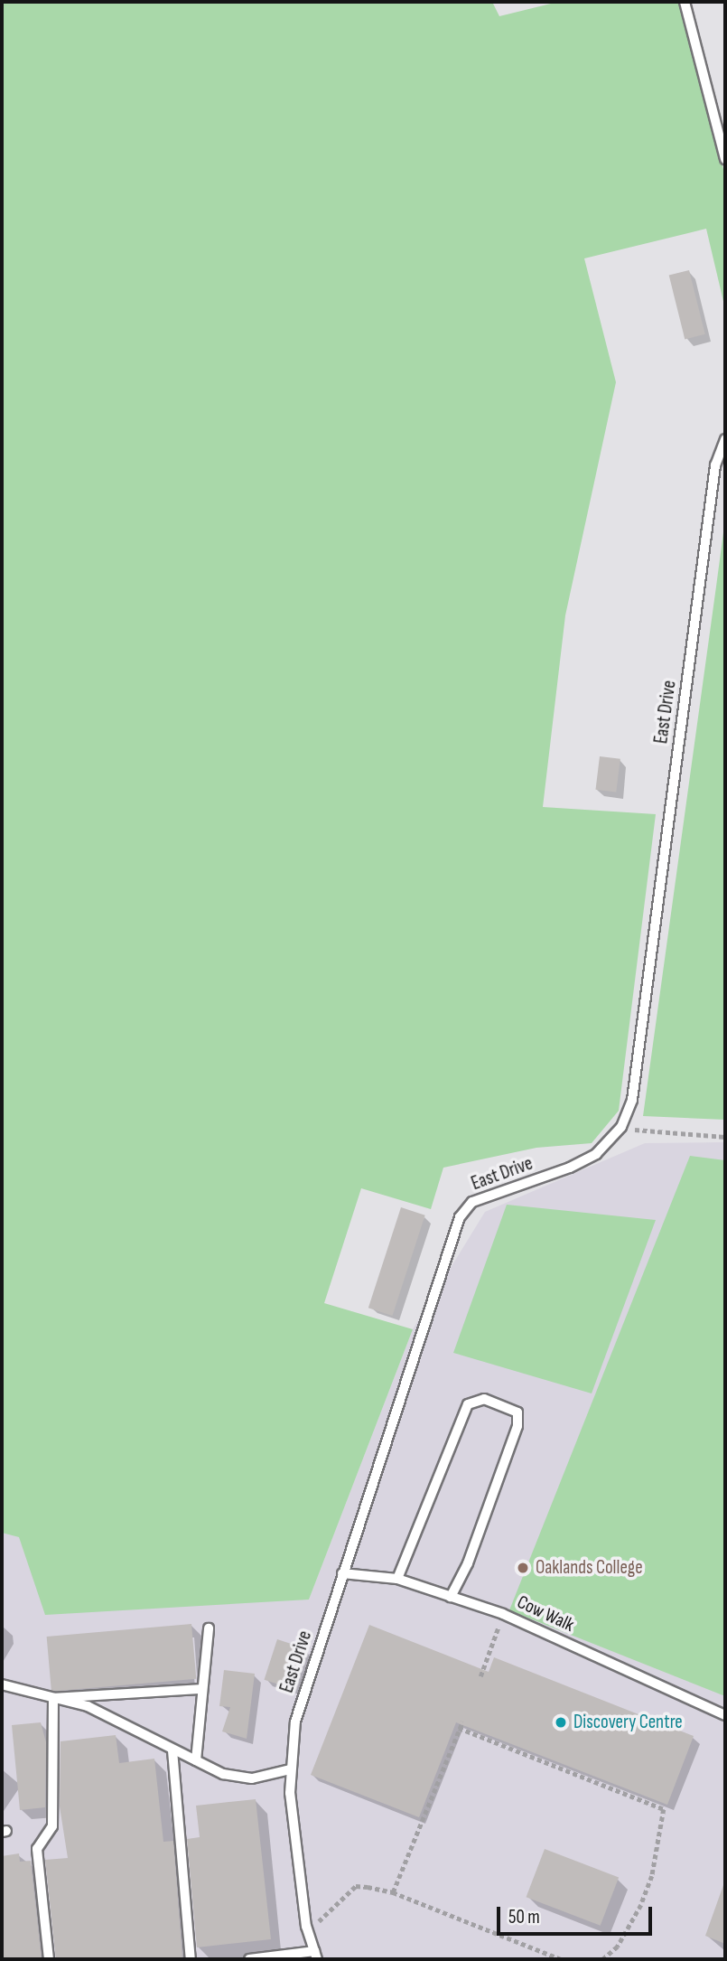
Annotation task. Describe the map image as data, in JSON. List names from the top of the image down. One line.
{"streets":{"lane":["East Drive","Cow Walk"]},"crossings":[["East Drive","Cow Walk"]],"places":["Oaklands College","Discovery Centre"],"scale_bar":"50 m"}
